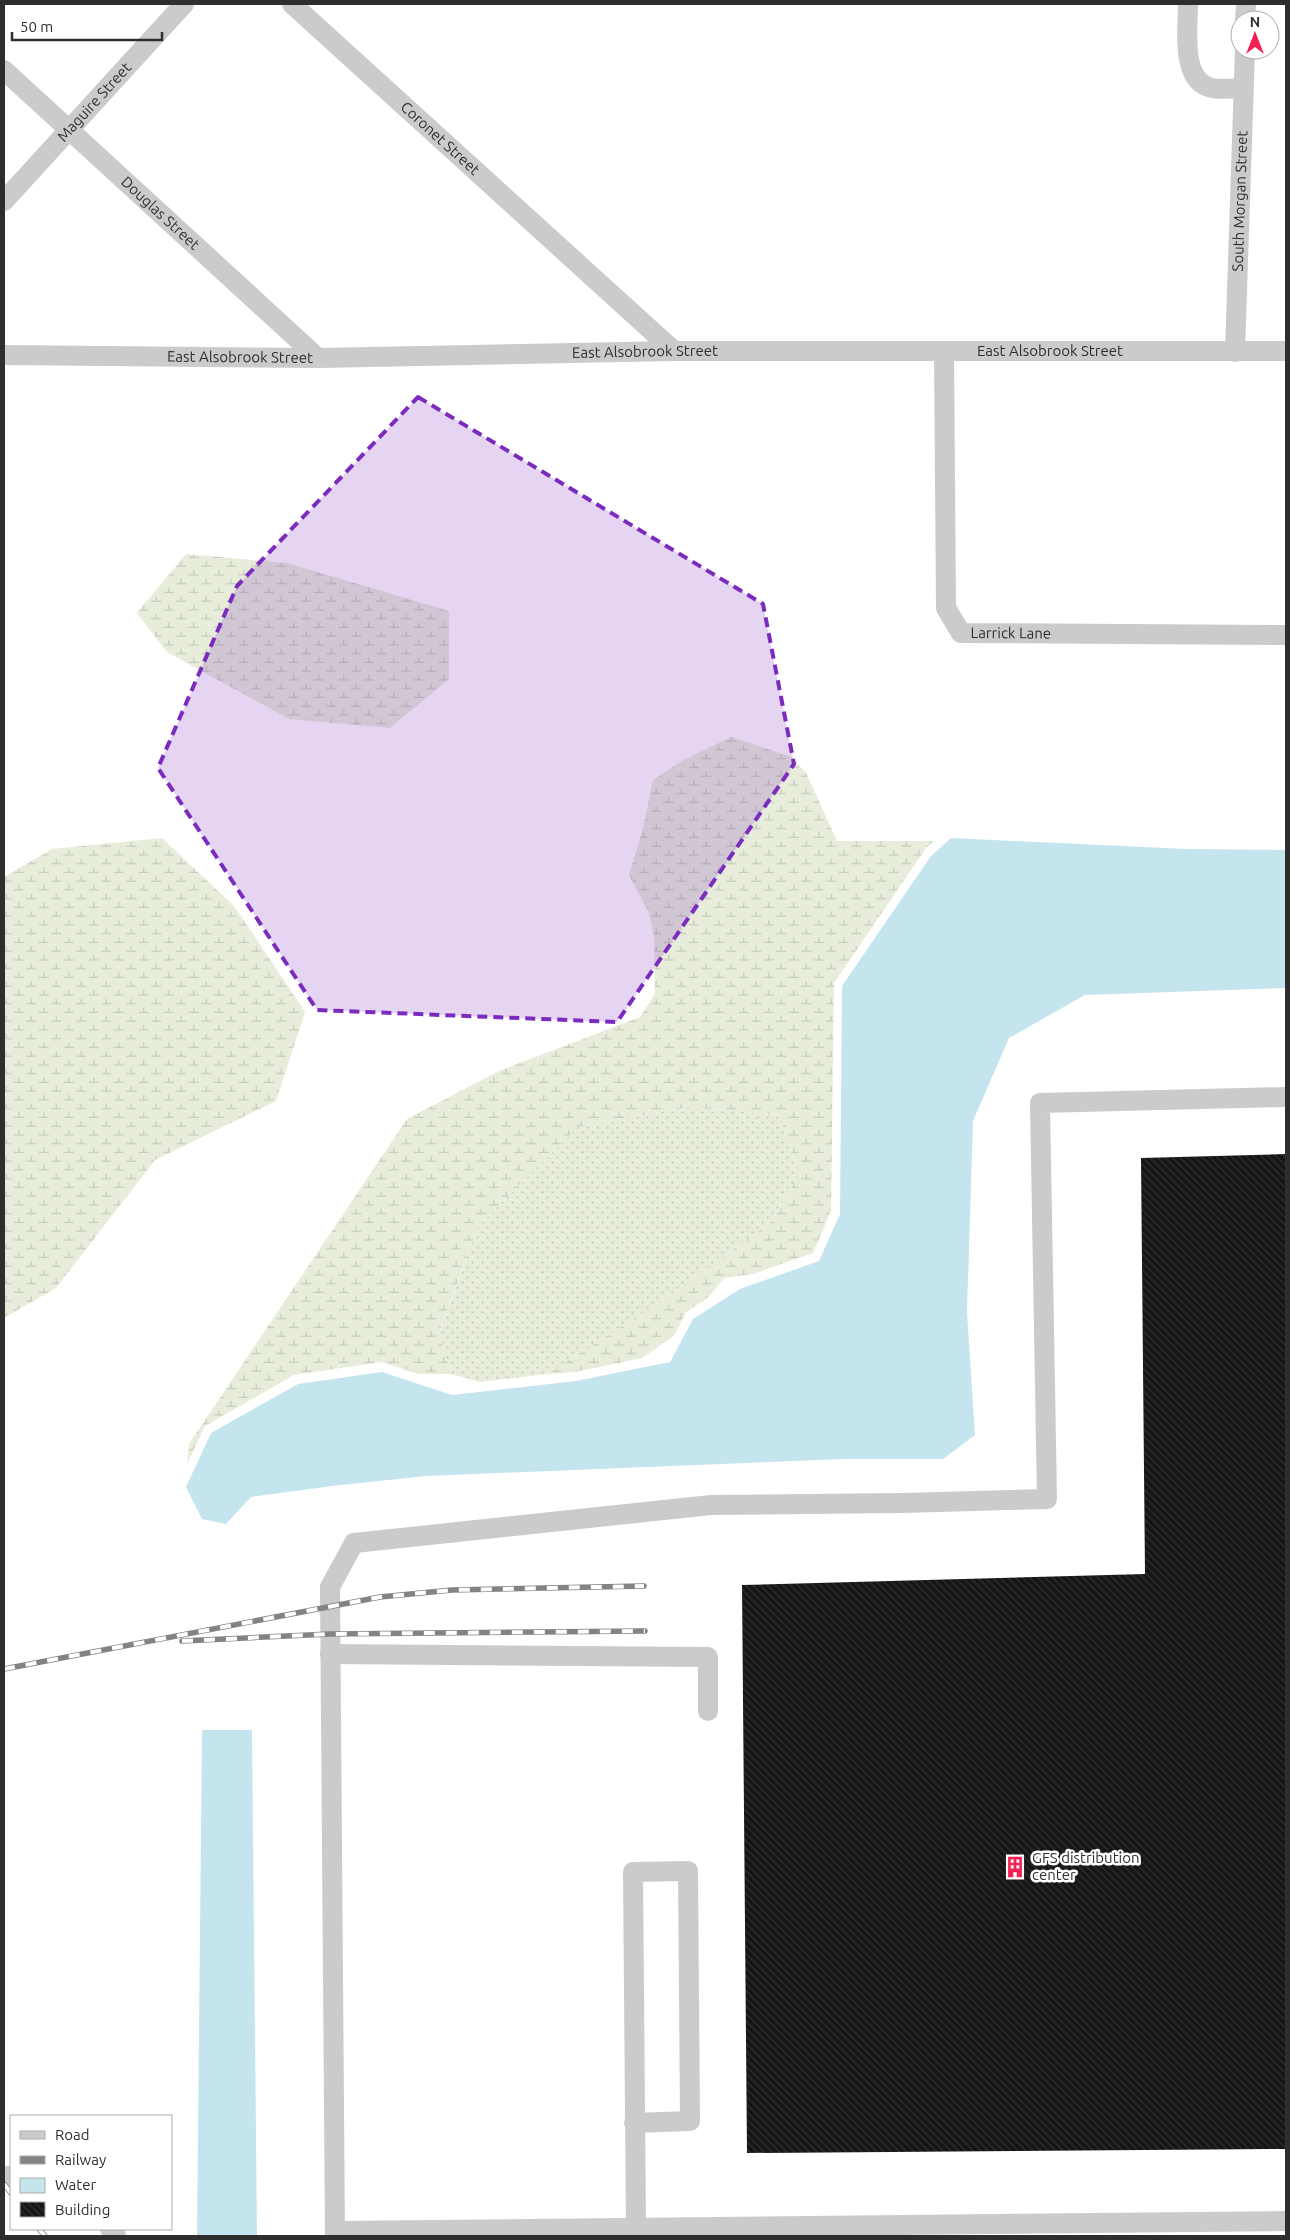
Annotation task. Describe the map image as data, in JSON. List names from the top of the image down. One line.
{"streets":{"street":["Maguire Street","Coronet Street","South Morgan Street","Douglas Street","East Alsobrook Street","Larrick Lane"]},"crossings":[["Maguire Street","Douglas Street"],["Coronet Street","East Alsobrook Street"],["South Morgan Street","East Alsobrook Street"],["Douglas Street","East Alsobrook Street"],["East Alsobrook Street","Larrick Lane"]],"places":{"building":["GFS distribution center"]},"legend":["Road","Railway","Water","Building"],"scale_bar":"50 m","north":"top"}
